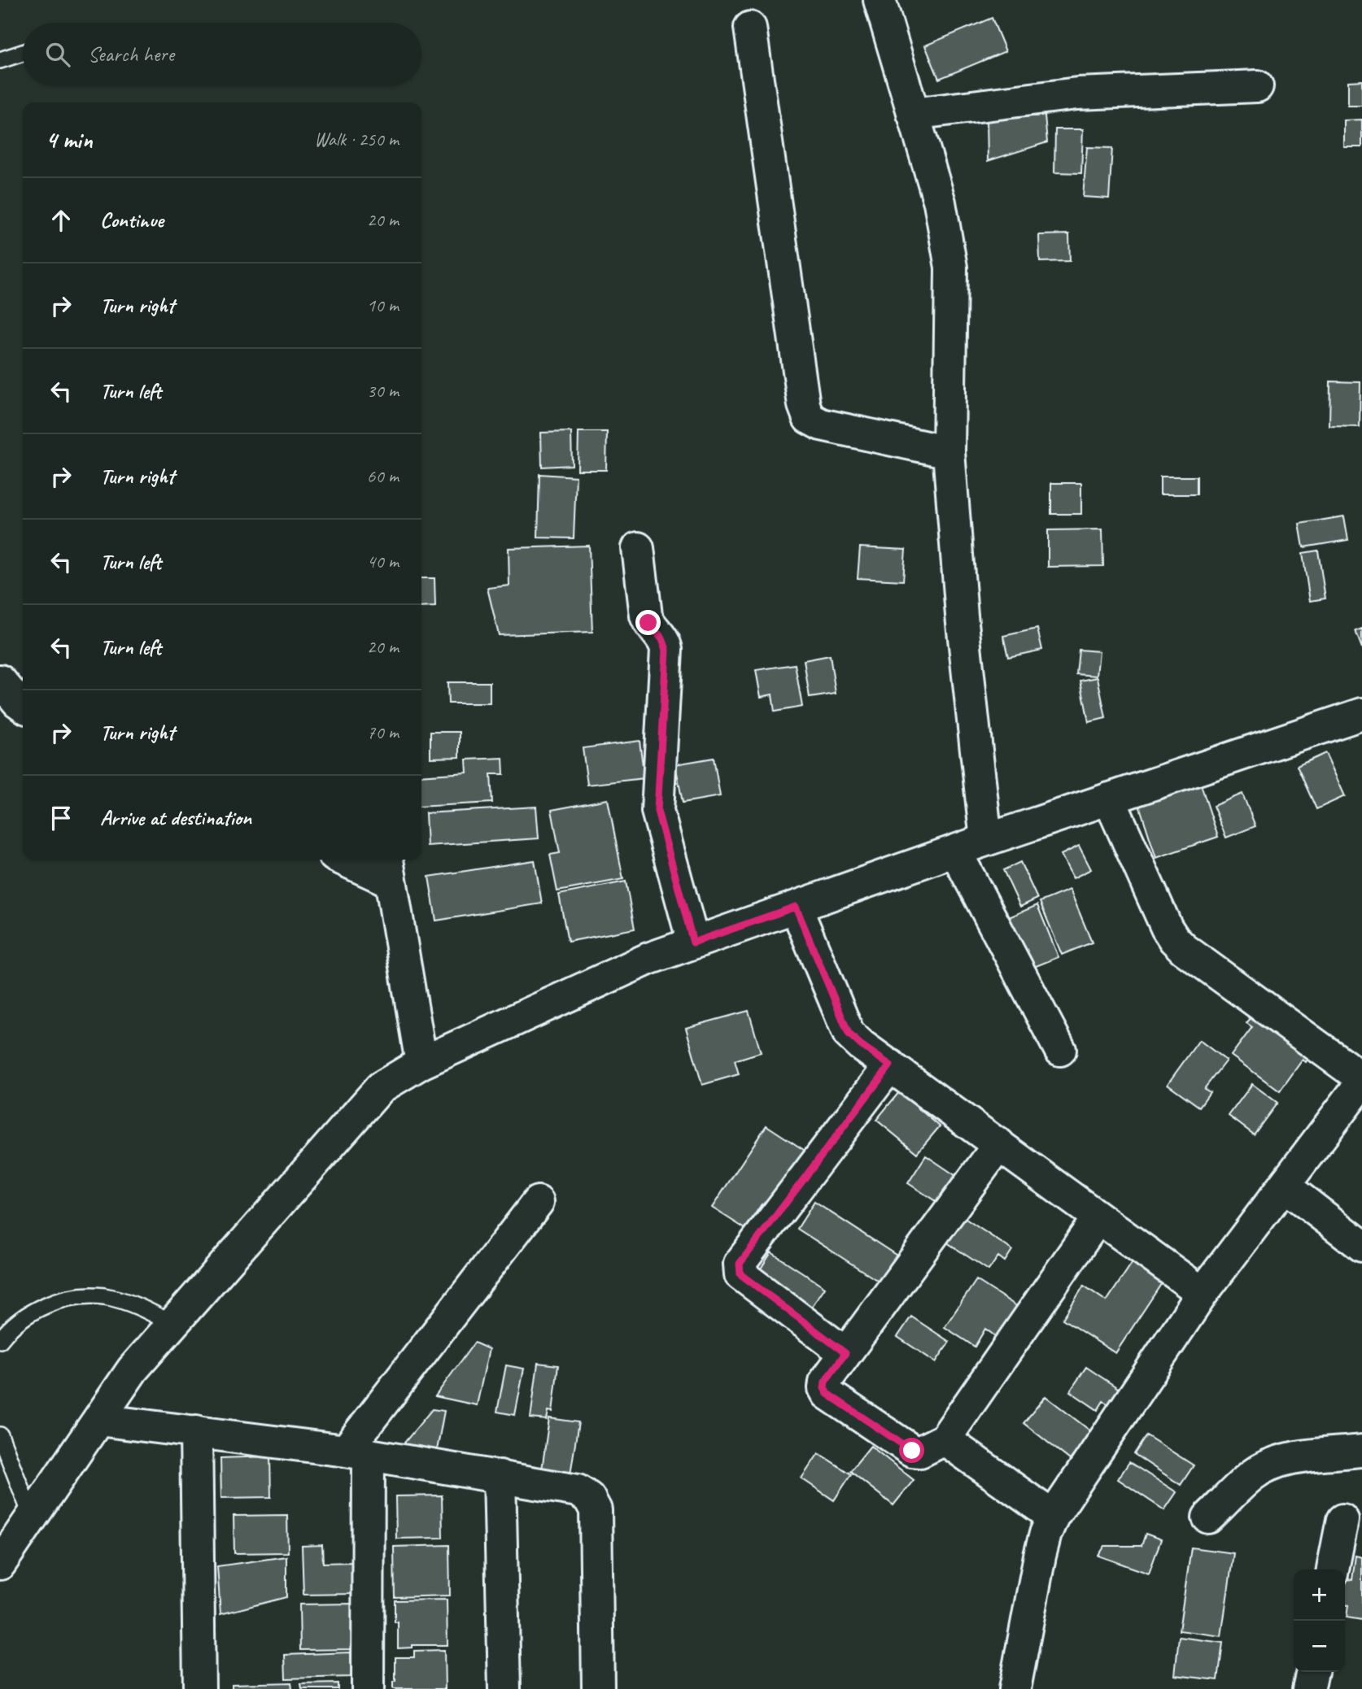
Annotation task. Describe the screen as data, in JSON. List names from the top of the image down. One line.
{"page":{"search":"Search here","heading":["4 min","Walk · 250 m"],"list":[["Continue","20 m"],["Turn right","10 m"],["Turn left","30 m"],["Turn right","60 m"],["Turn left","40 m"],["Turn left","20 m"],["Turn right","70 m"],"Arrive at destination"],"map_buttons":["+","−"]}}
